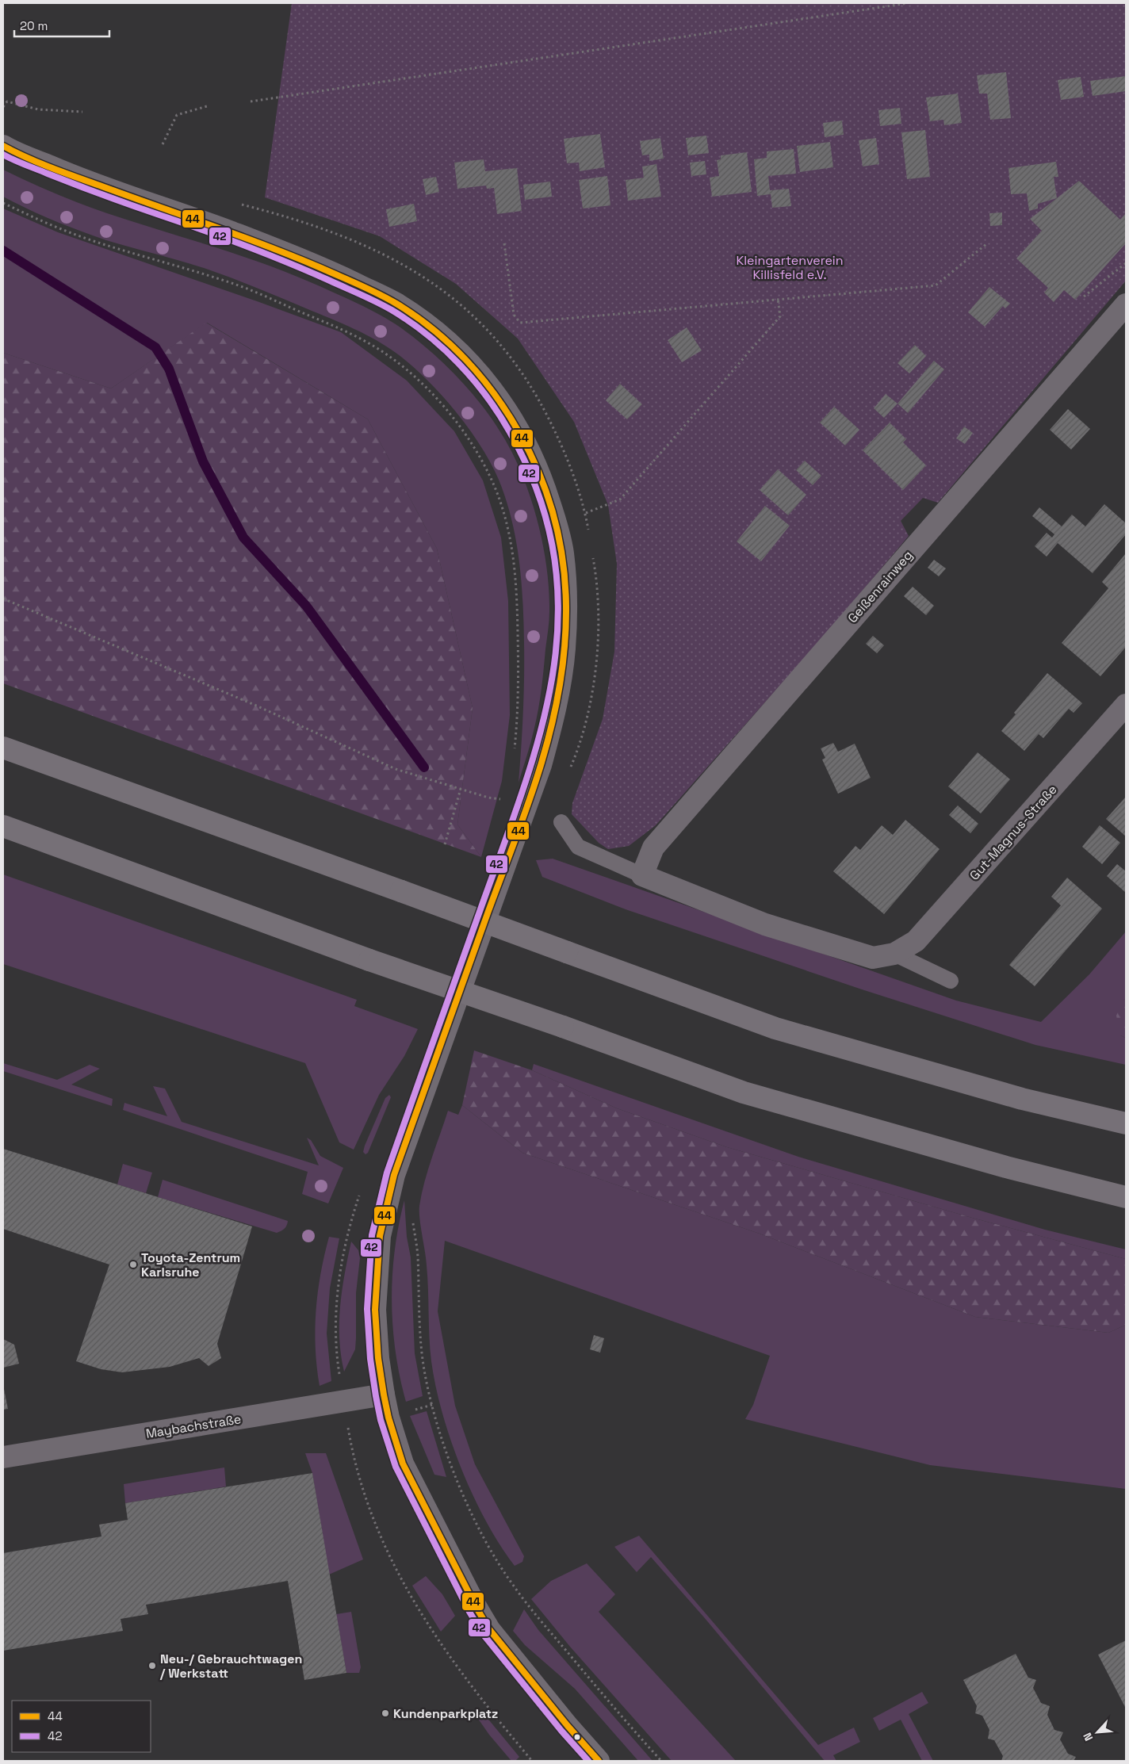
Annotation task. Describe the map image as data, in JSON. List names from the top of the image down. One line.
{"streets":{"street":["Geißenrainweg","Gut-Magnus-Straße","Maybachstraße"]},"parks":["Kleingartenverein Killisfeld e.V."],"places":["Toyota-Zentrum Karlsruhe","Neu-/ Gebrauchtwagen / Werkstatt","Kundenparkplatz"],"lines":["transit line 44","transit line 42"],"legend":["44","42"],"scale_bar":"20 m","north":"bottom left"}
